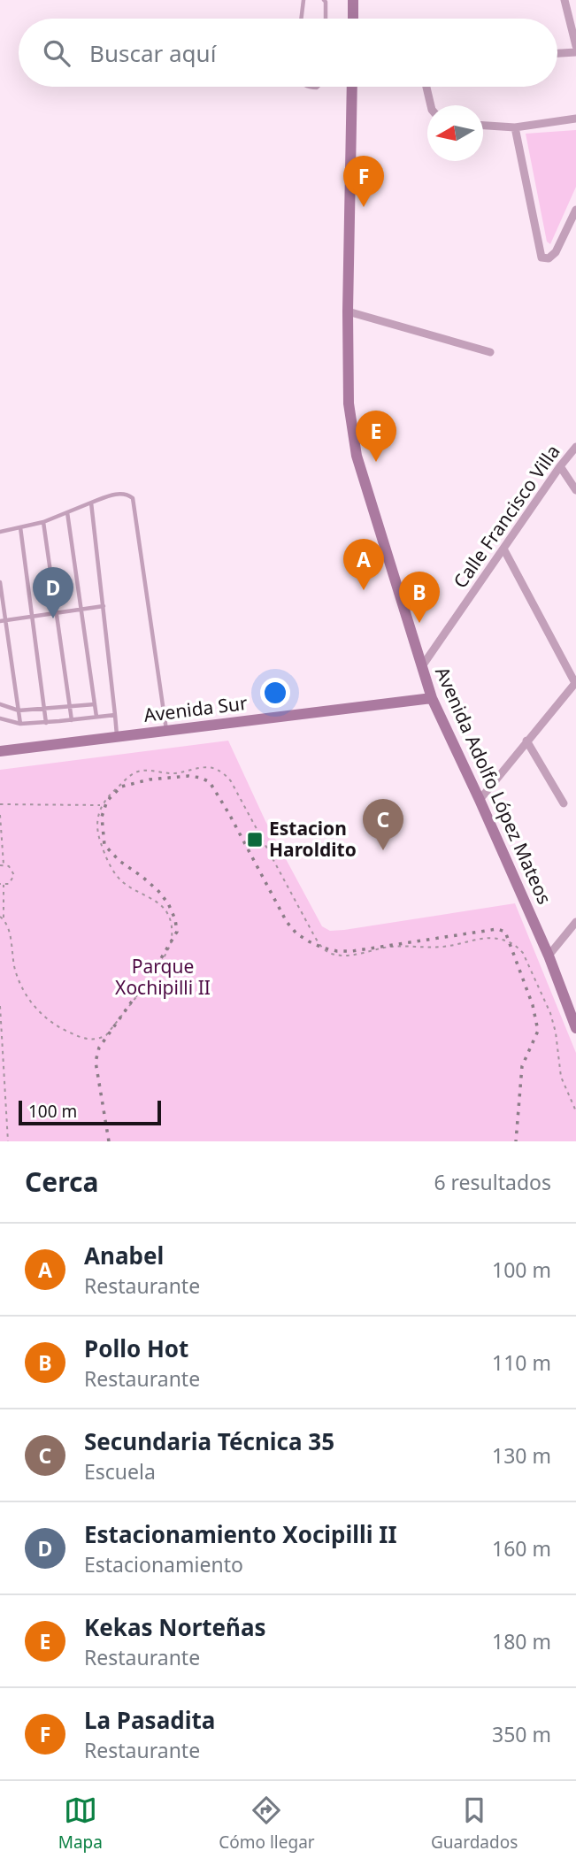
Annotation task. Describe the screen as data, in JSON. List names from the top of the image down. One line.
{"streets":{"street":["Calle Francisco Villa","Avenida Sur","Avenida Adolfo López Mateos"]},"crossings":[["Calle Francisco Villa","Avenida Adolfo López Mateos"],["Avenida Sur","Avenida Adolfo López Mateos"]],"parks":["Parque Xochipilli II"],"places":{"transit":["Estacion Haroldito"]},"scale_bar":"100 m","north":"left","page":{"search":"Buscar aquí","pins":["F","E","A","D","B","C"],"scale":"100 m","heading":["Cerca","6 resultados"],"list":[{"mark":"A","name":"Anabel","note":"Restaurante","value":"100 m"},{"mark":"B","name":"Pollo Hot","note":"Restaurante","value":"110 m"},{"mark":"C","name":"Secundaria Técnica 35","note":"Escuela","value":"130 m"},{"mark":"D","name":"Estacionamiento Xocipilli II","note":"Estacionamiento","value":"160 m"},{"mark":"E","name":"Kekas Norteñas","note":"Restaurante","value":"180 m"},{"mark":"F","name":"La Pasadita","note":"Restaurante","value":"350 m"}],"nav":["Mapa","Cómo llegar","Guardados"]}}
